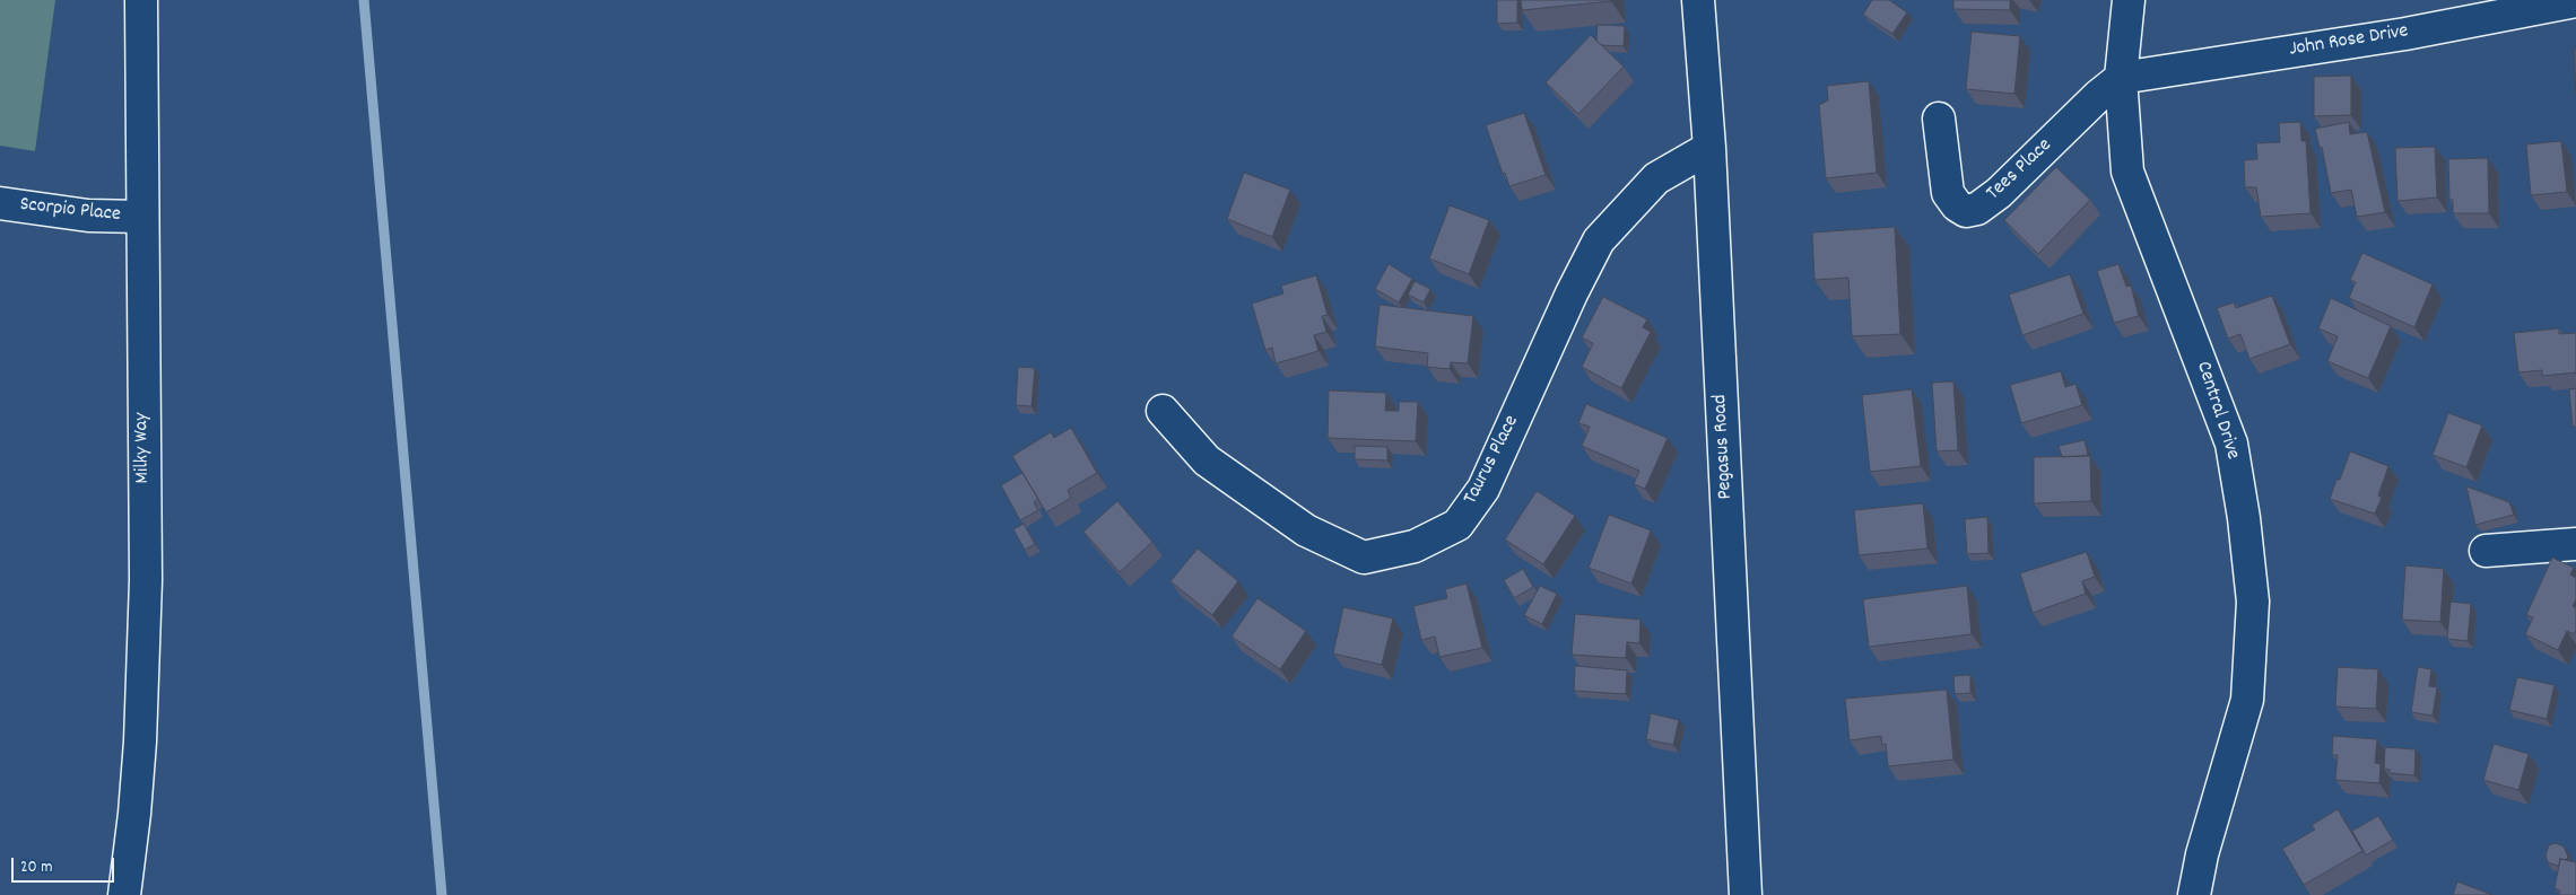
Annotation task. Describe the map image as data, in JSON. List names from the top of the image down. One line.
{"streets":{"street":["John Rose Drive","Tees Place","Scorpio Place","Central Drive","Pegasus Road","Milky Way","Taurus Place"]},"crossings":[["John Rose Drive","Tees Place"],["John Rose Drive","Central Drive"],["Tees Place","Central Drive"],["Scorpio Place","Milky Way"],["Pegasus Road","Taurus Place"]],"scale_bar":"20 m"}
